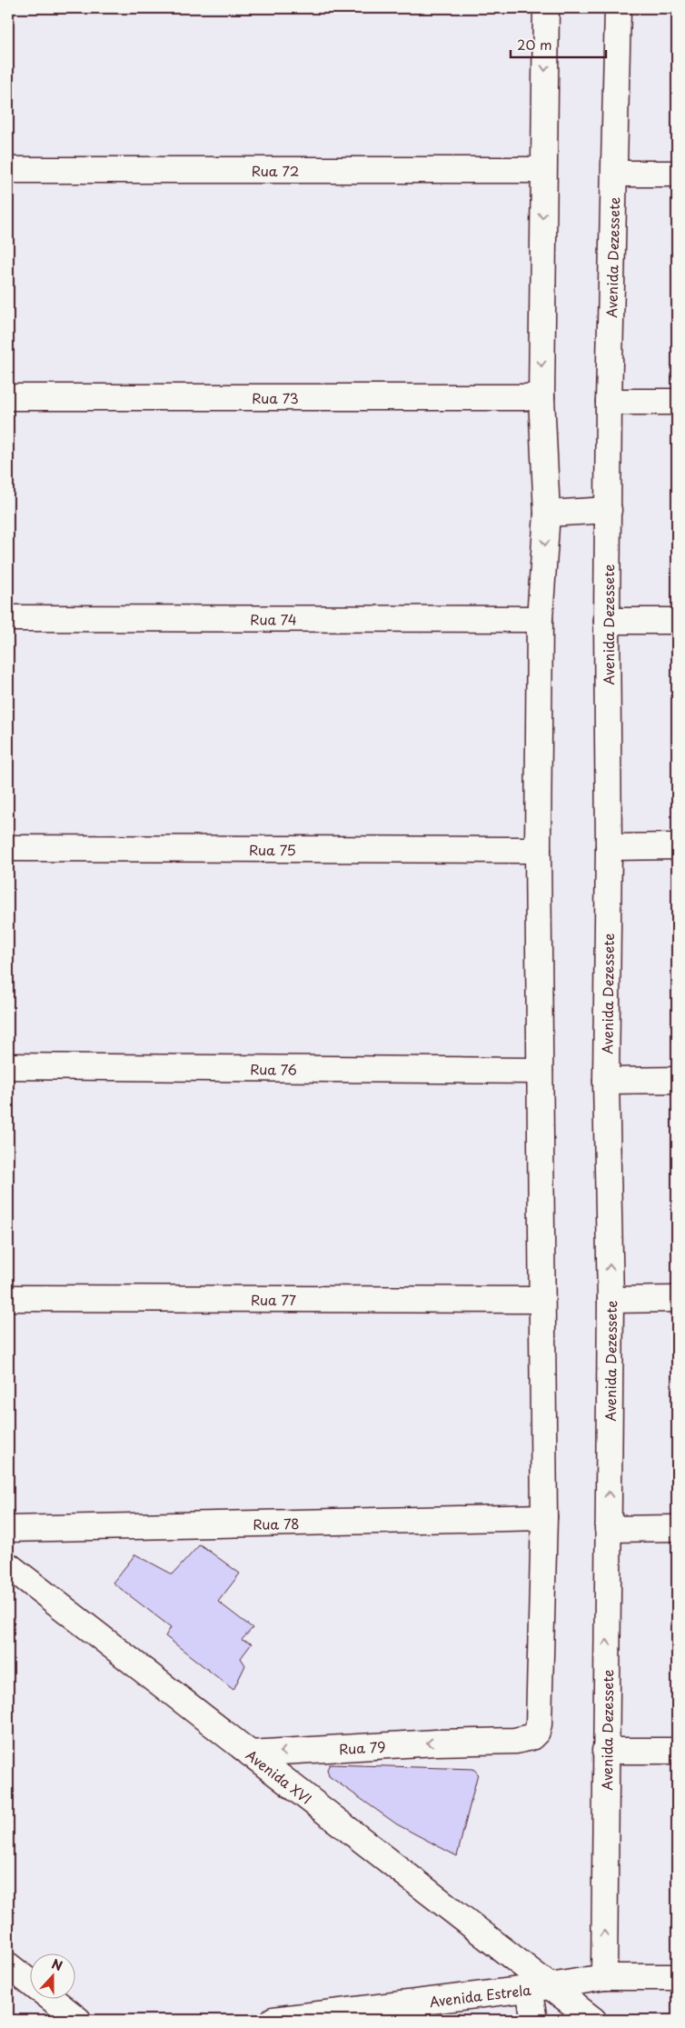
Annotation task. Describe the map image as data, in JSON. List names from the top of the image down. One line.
{"streets":{"street":["Rua 72","Avenida Dezessete","Rua 73","Rua 74","Rua 75","Rua 76","Rua 77","Rua 78","Rua 79","Avenida XVI","Avenida Estrela"]},"crossings":[["Avenida Dezessete","Avenida Estrela"],["Rua 78","Rua 79"],["Rua 79","Avenida XVI"],["Avenida XVI","Avenida Estrela"]],"scale_bar":"20 m","north":"top"}
